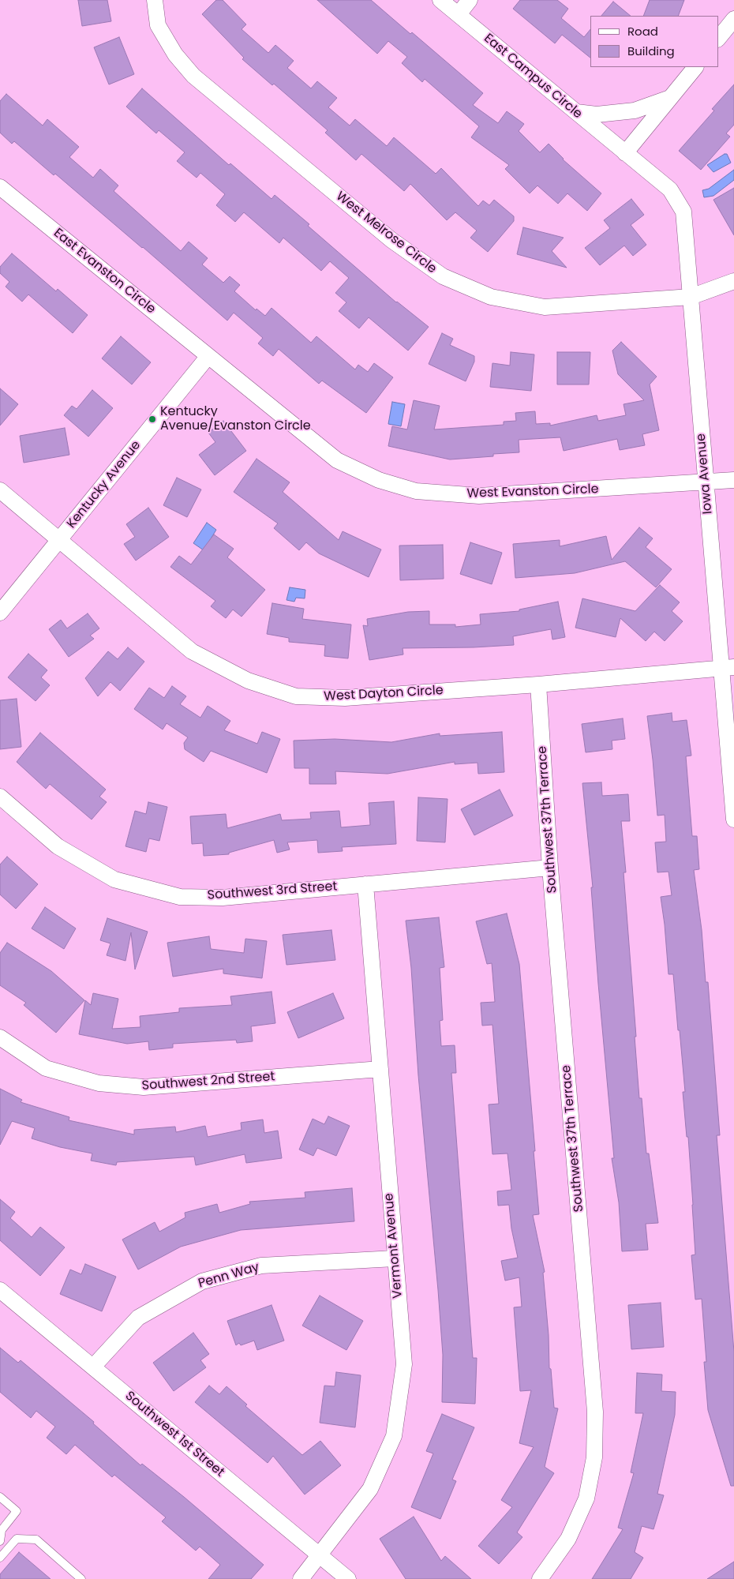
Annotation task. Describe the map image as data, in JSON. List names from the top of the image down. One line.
{"streets":{"street":["East Campus Circle","West Melrose Circle","East Evanston Circle","Iowa Avenue","Kentucky Avenue","West Evanston Circle","West Dayton Circle","Southwest 37th Terrace","Southwest 3rd Street","Southwest 2nd Street","Vermont Avenue","Penn Way","Southwest 1st Street"]},"crossings":[["East Campus Circle","Iowa Avenue"],["West Melrose Circle","Iowa Avenue"],["East Evanston Circle","Kentucky Avenue"],["East Evanston Circle","West Evanston Circle"],["Iowa Avenue","West Evanston Circle"],["Iowa Avenue","West Dayton Circle"],["Kentucky Avenue","West Evanston Circle"],["Kentucky Avenue","West Dayton Circle"],["West Dayton Circle","Southwest 37th Terrace"],["Southwest 37th Terrace","Southwest 3rd Street"],["Southwest 3rd Street","Vermont Avenue"],["Southwest 2nd Street","Vermont Avenue"],["Vermont Avenue","Penn Way"],["Vermont Avenue","Southwest 1st Street"],["Penn Way","Southwest 1st Street"]],"places":["Kentucky Avenue/Evanston Circle"],"legend":["Road","Building"]}
